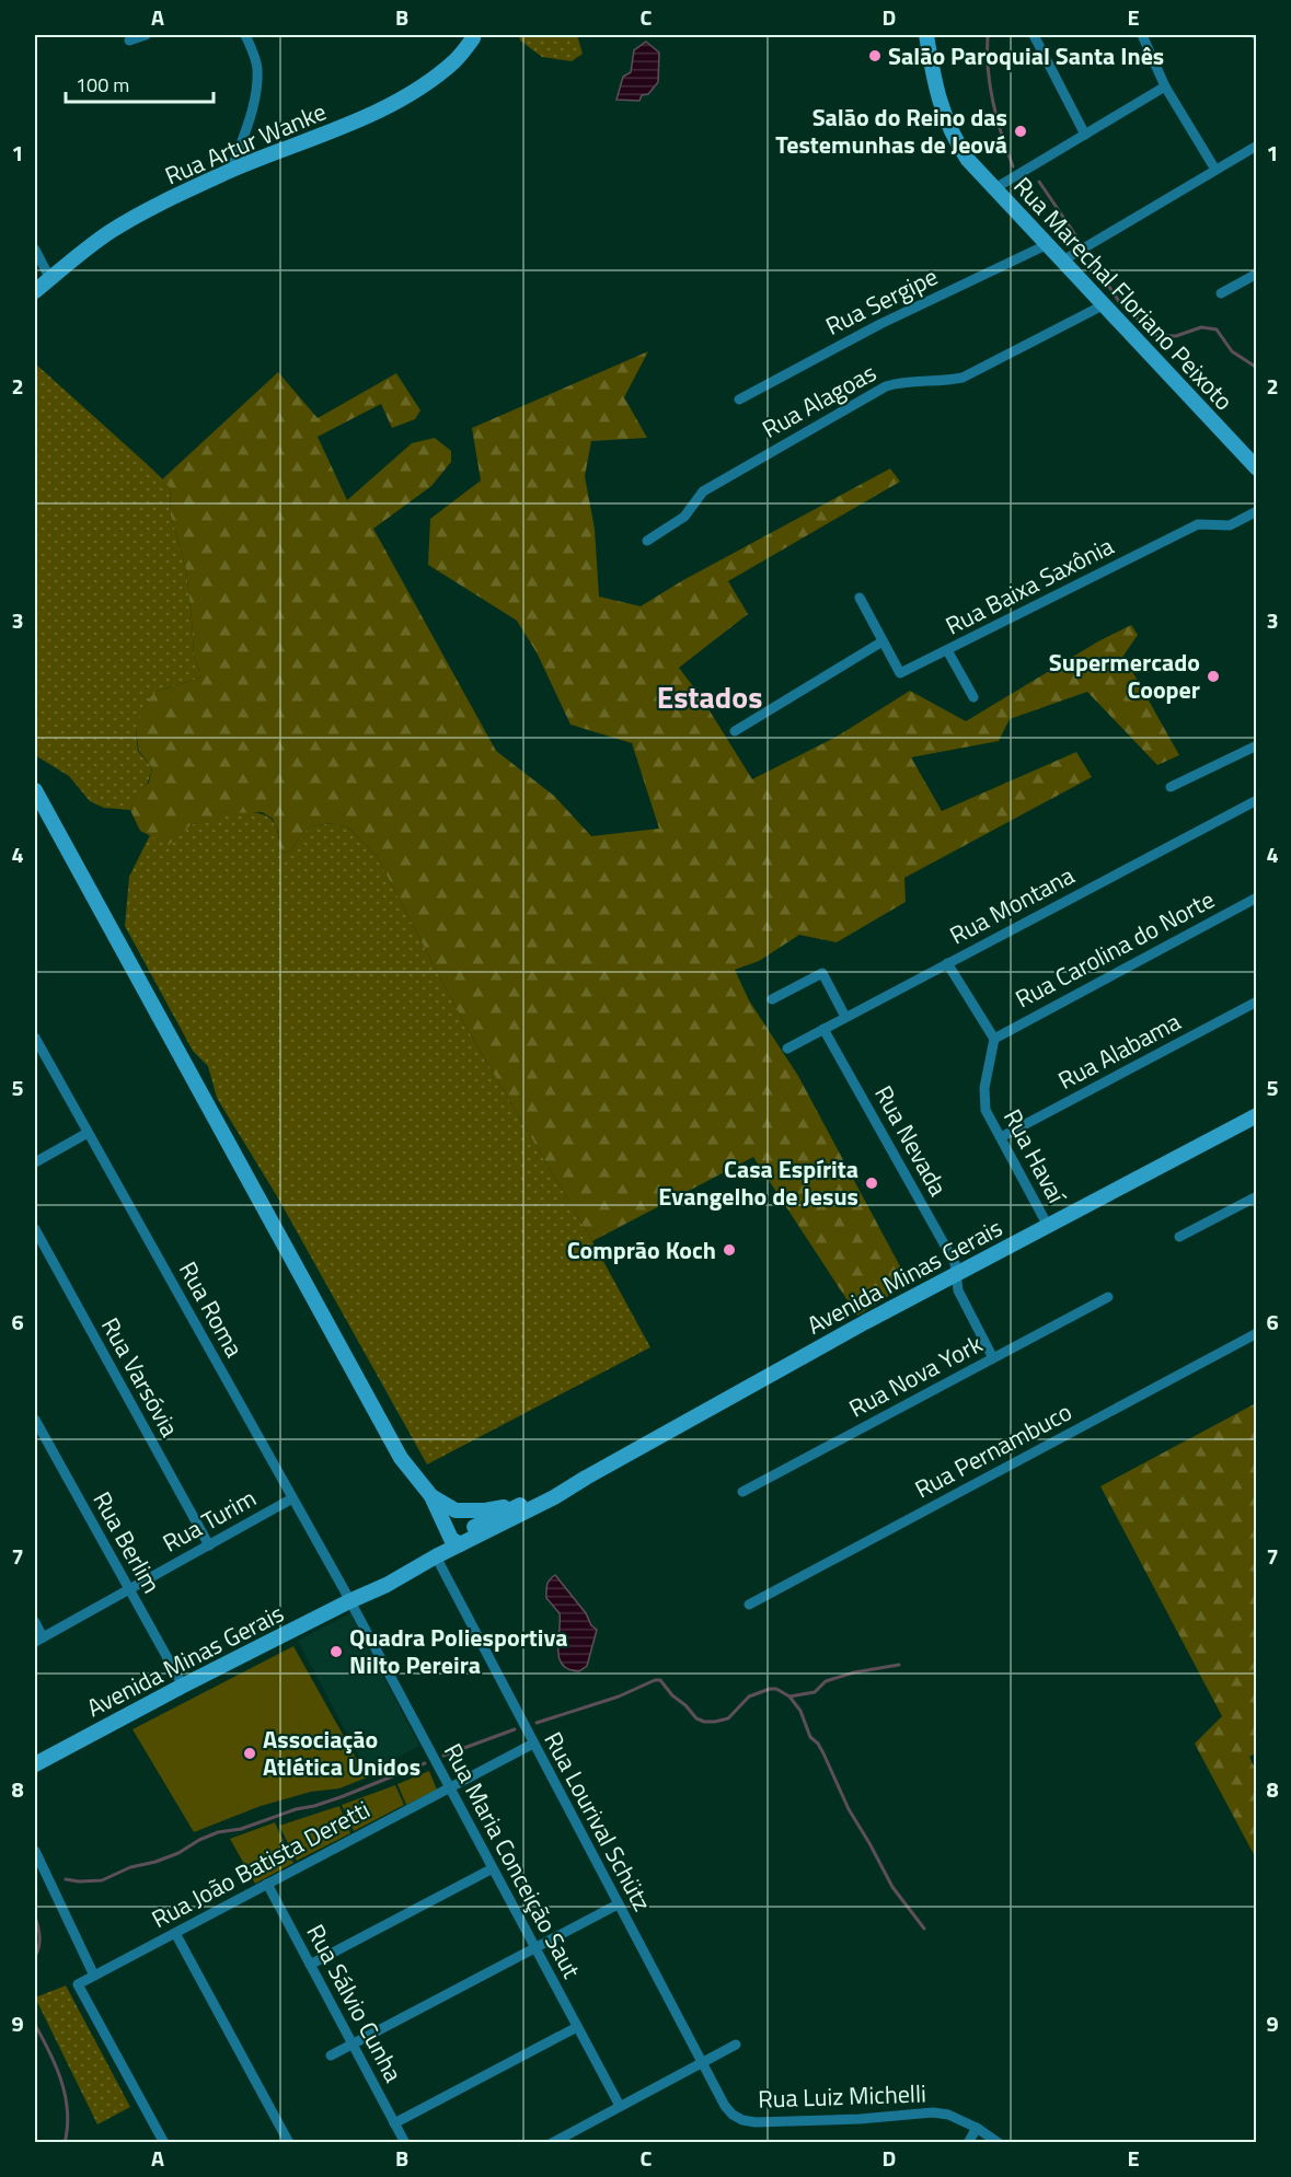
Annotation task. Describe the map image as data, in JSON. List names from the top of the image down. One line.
{"streets":{"street":["Rua Artur Wanke","Rua Marechal Floriano Peixoto","Rua Sergipe","Rua Alagoas","Rua Baixa Saxônia","Rua Montana","Rua Carolina do Norte","Rua Alabama","Rua Nevada","Rua Havaí","Avenida Minas Gerais","Rua Roma","Rua Nova York","Rua Varsóvia","Rua Pernambuco","Rua Turim","Rua Berlim","Rua Lourival Schütz","Rua Maria Conceição Saut","Rua João Batista Deretti","Rua Sálvio Cunha","Rua Luiz Michelli"]},"crossings":[["Rua Marechal Floriano Peixoto","Rua Sergipe"],["Rua Marechal Floriano Peixoto","Rua Alagoas"],["Rua Montana","Rua Nevada"],["Rua Carolina do Norte","Rua Havaí"],["Rua Alabama","Rua Havaí"],["Rua Nevada","Avenida Minas Gerais"],["Rua Nevada","Rua Nova York"],["Rua Havaí","Avenida Minas Gerais"],["Avenida Minas Gerais","Rua Roma"],["Avenida Minas Gerais","Rua Berlim"],["Avenida Minas Gerais","Rua Lourival Schütz"],["Avenida Minas Gerais","Rua Maria Conceição Saut"],["Rua Roma","Rua Turim"],["Rua Roma","Rua Maria Conceição Saut"],["Rua Varsóvia","Rua Turim"],["Rua Turim","Rua Berlim"],["Rua Lourival Schütz","Rua João Batista Deretti"],["Rua Lourival Schütz","Rua Luiz Michelli"],["Rua Maria Conceição Saut","Rua João Batista Deretti"],["Rua João Batista Deretti","Rua Sálvio Cunha"]],"districts":["Estados"],"places":["Salão Paroquial Santa Inês","Salão do Reino das Testemunhas de Jeová","Supermercado Cooper","Casa Espírita Evangelho de Jesus","Comprão Koch","Quadra Poliesportiva Nilto Pereira","Associação Atlética Unidos"],"scale_bar":"100 m","grid":{"columns":["A","B","C","D","E"],"rows":["1","2","3","4","5","6","7","8","9"]}}
